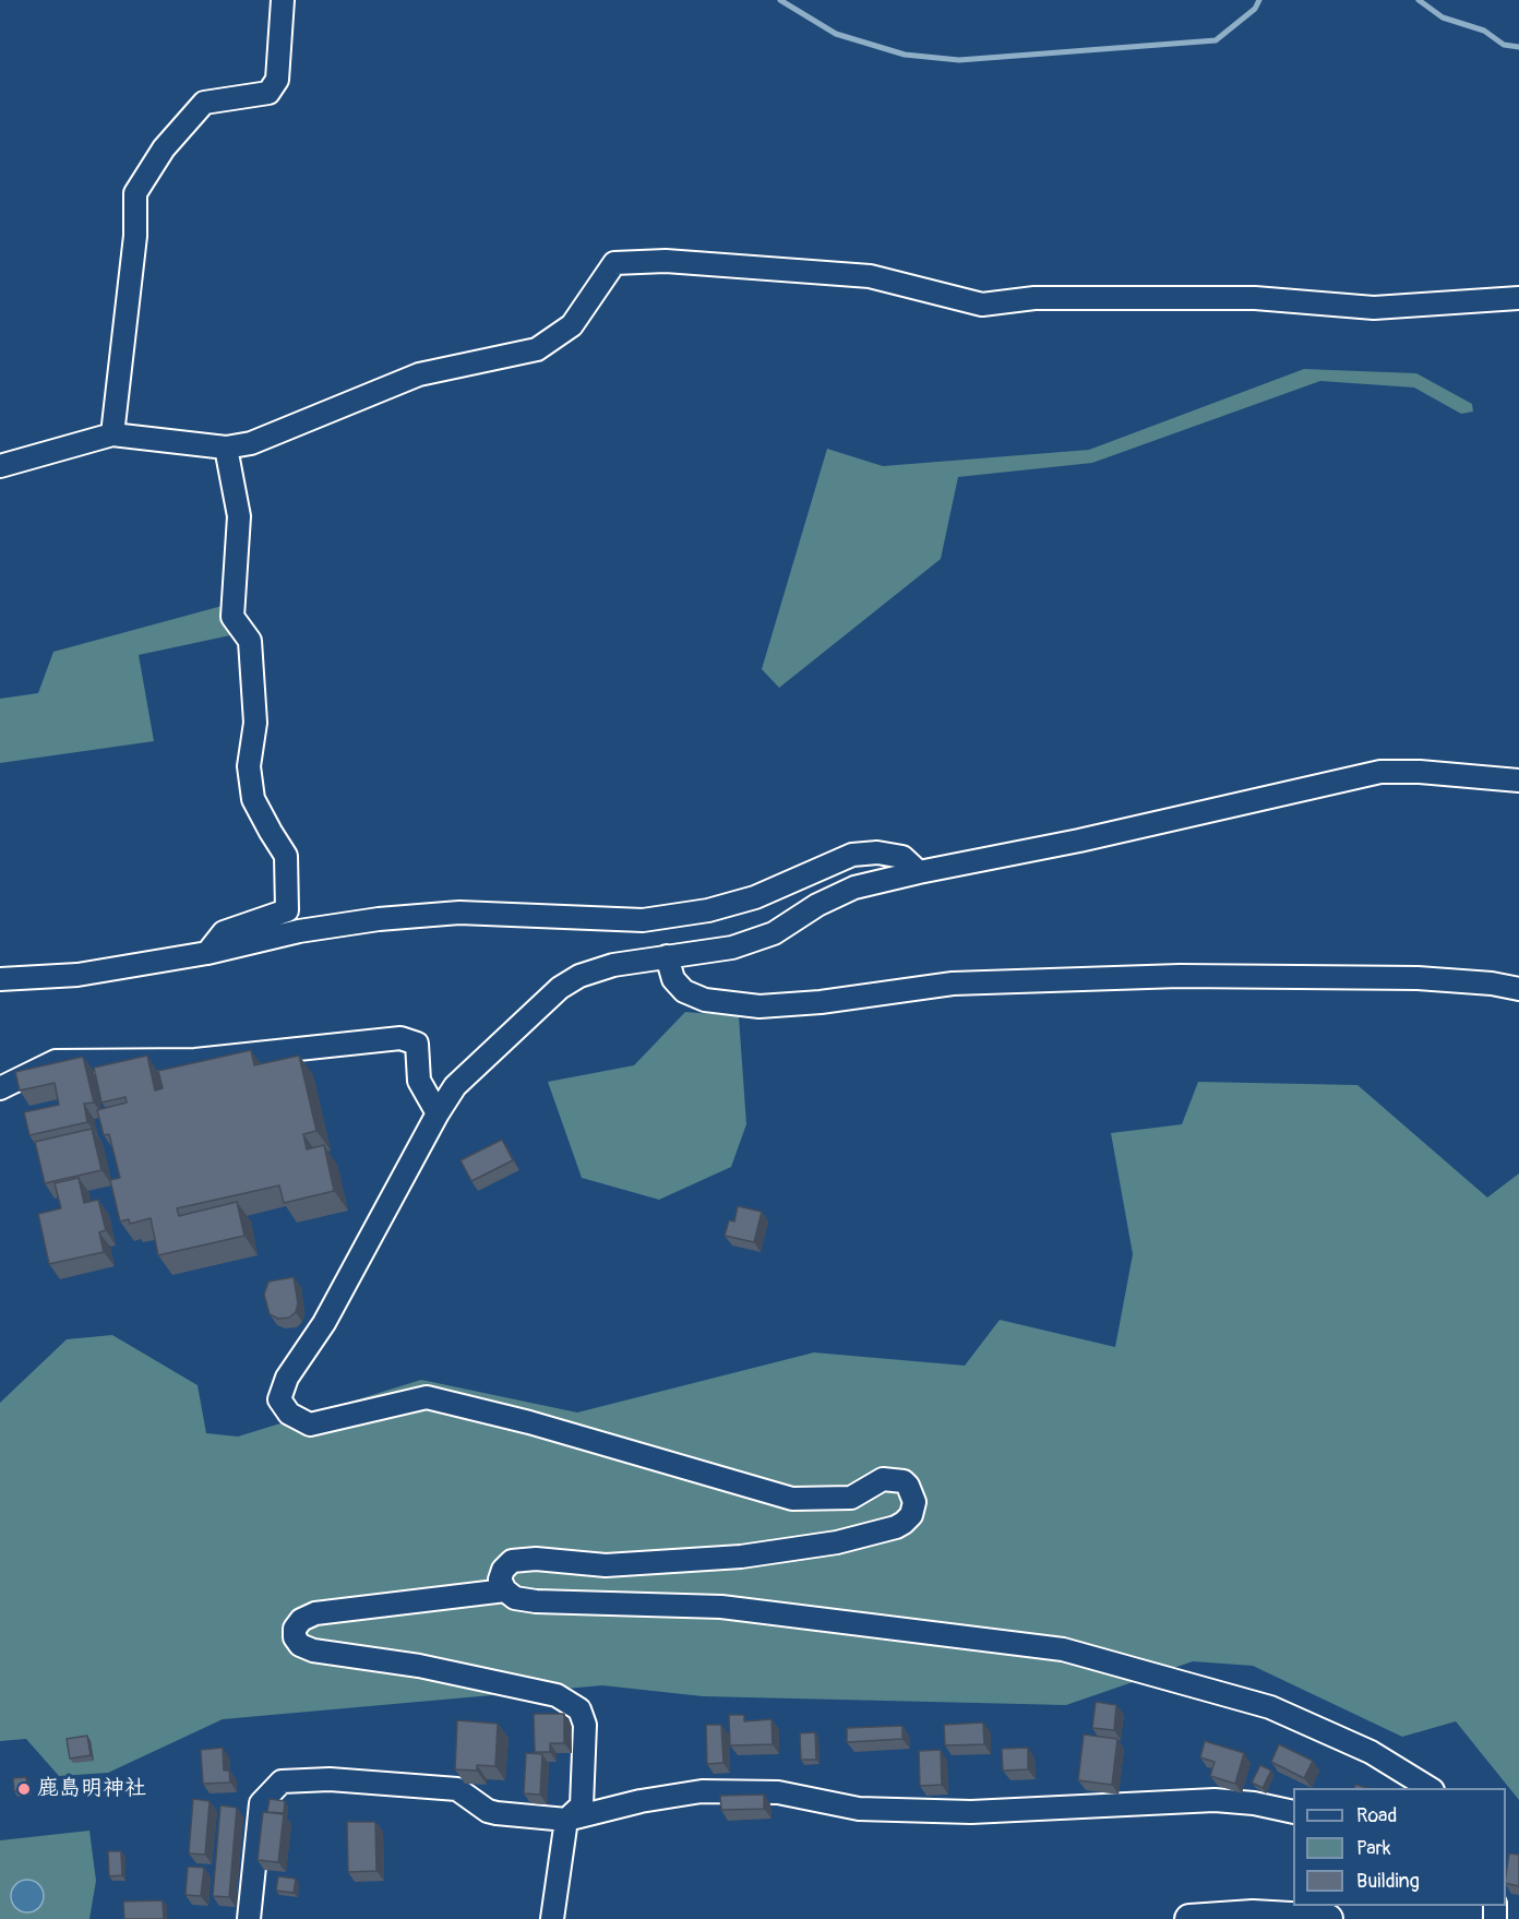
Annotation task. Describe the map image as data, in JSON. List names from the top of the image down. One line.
{"places":["鹿島明神社"],"legend":["Road","Park","Building"]}
